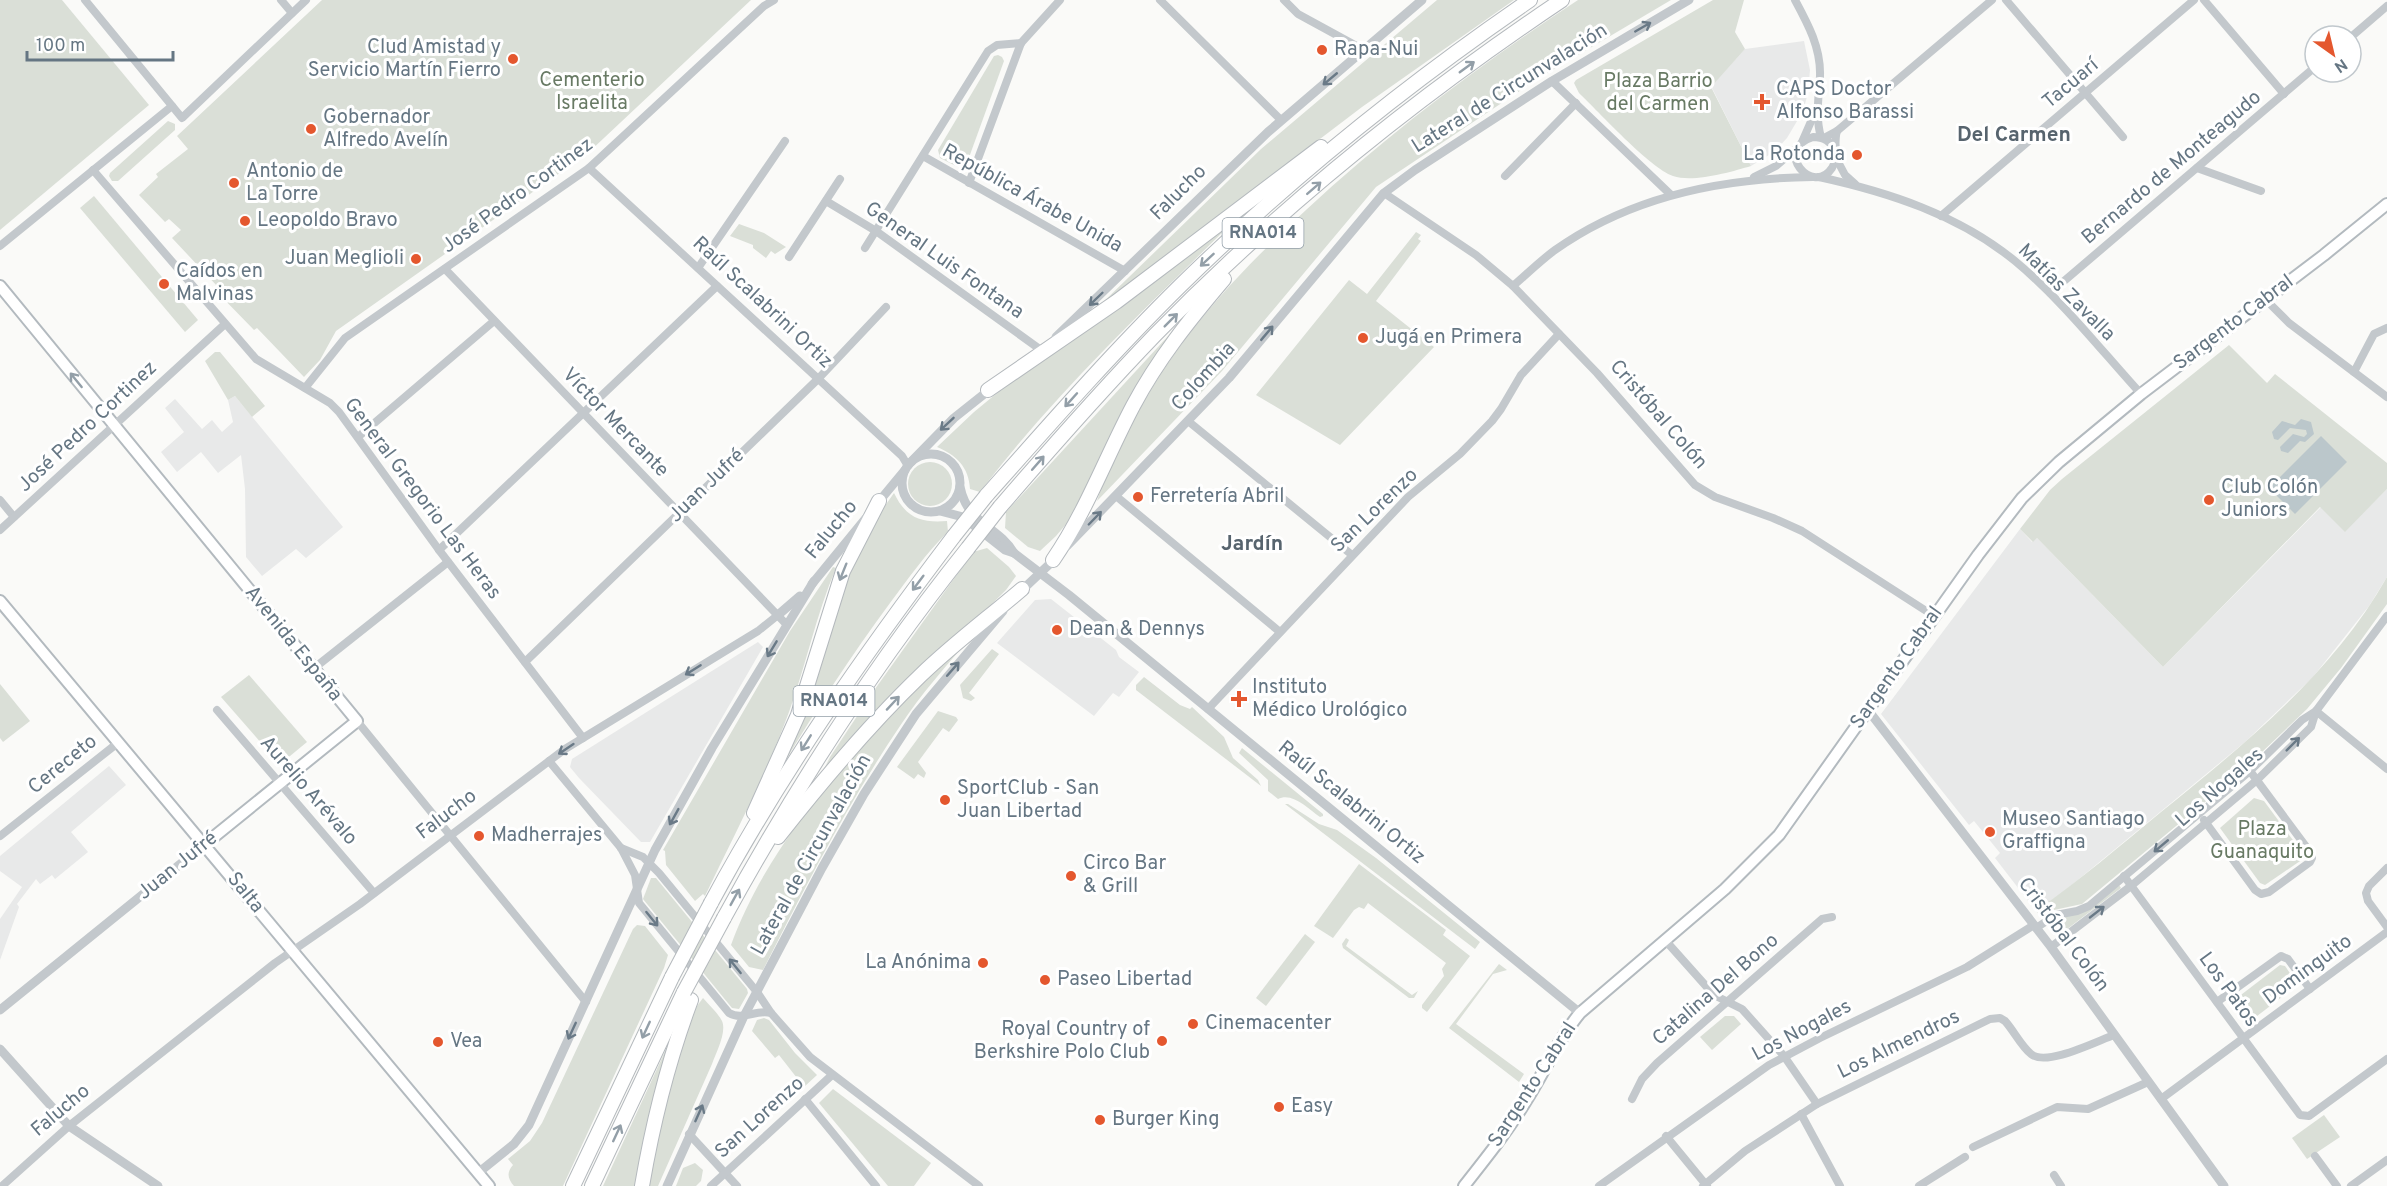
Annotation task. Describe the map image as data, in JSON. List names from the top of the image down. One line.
{"streets":{"highway":["RNA014"],"main road":["Sargento Cabral","Juan Jufré","Avenida España","Salta"],"street":["Tacuarí","Lateral de Circunvalación","Bernardo de Monteagudo","Falucho","José Pedro Cortinez","República Árabe Unida","General Luis Fontana","Matías Zavalla","Raúl Scalabrini Ortiz","Colombia","Cristóbal Colón","Víctor Mercante","General Gregorio Las Heras","San Lorenzo","Cereceto","Los Nogales","Aurelio Arévalo","Dominguito","Catalina Del Bono","Los Patos","Los Almendros"]},"crossings":[["Tacuarí","Matías Zavalla"],["Lateral de Circunvalación","Raúl Scalabrini Ortiz"],["Lateral de Circunvalación","Colombia"],["Lateral de Circunvalación","Cristóbal Colón"],["Bernardo de Monteagudo","Matías Zavalla"],["Falucho","República Árabe Unida"],["Falucho","General Luis Fontana"],["Falucho","Raúl Scalabrini Ortiz"],["Falucho","Víctor Mercante"],["Falucho","General Gregorio Las Heras"],["Falucho","Avenida España"],["Falucho","Aurelio Arévalo"],["Falucho","Salta"],["José Pedro Cortinez","Raúl Scalabrini Ortiz"],["José Pedro Cortinez","Víctor Mercante"],["José Pedro Cortinez","General Gregorio Las Heras"],["José Pedro Cortinez","Avenida España"],["Matías Zavalla","Sargento Cabral"],["Raúl Scalabrini Ortiz","Sargento Cabral"],["Raúl Scalabrini Ortiz","Colombia"],["Raúl Scalabrini Ortiz","Juan Jufré"],["Raúl Scalabrini Ortiz","San Lorenzo"],["Sargento Cabral","Cristóbal Colón"],["Colombia","Cristóbal Colón"],["Cristóbal Colón","San Lorenzo"],["Cristóbal Colón","Los Nogales"],["Cristóbal Colón","Dominguito"],["Cristóbal Colón","Los Almendros"],["Víctor Mercante","Juan Jufré"],["Juan Jufré","General Gregorio Las Heras"],["Juan Jufré","Avenida España"],["Juan Jufré","Aurelio Arévalo"],["Juan Jufré","Salta"],["Cereceto","Salta"],["Los Nogales","Los Patos"],["Dominguito","Los Patos"]],"one_way":["Lateral de Circunvalación","Colombia"],"districts":["Del Carmen","Jardín"],"parks":["Cementerio Israelita","Plaza Barrio del Carmen","Plaza Guanaquito"],"places":{"other":["Rapa-Nui","Clud Amistad y Servicio Martín Fierro","Gobernador Alfredo Avelín","La Rotonda","Antonio de La Torre","Leopoldo Bravo","Juan Meglioli","Caídos en Malvinas","Jugá en Primera","Ferretería Abril","Club Colón Juniors","Dean & Dennys","SportClub - San Juan Libertad","Museo Santiago Graffigna","Madherrajes","Circo Bar & Grill","La Anónima","Paseo Libertad","Cinemacenter","Royal Country of Berkshire Polo Club","Vea","Easy","Burger King"],"health":["CAPS Doctor Alfonso Barassi","Instituto Médico Urológico"]},"scale_bar":"100 m","north":"bottom right"}
